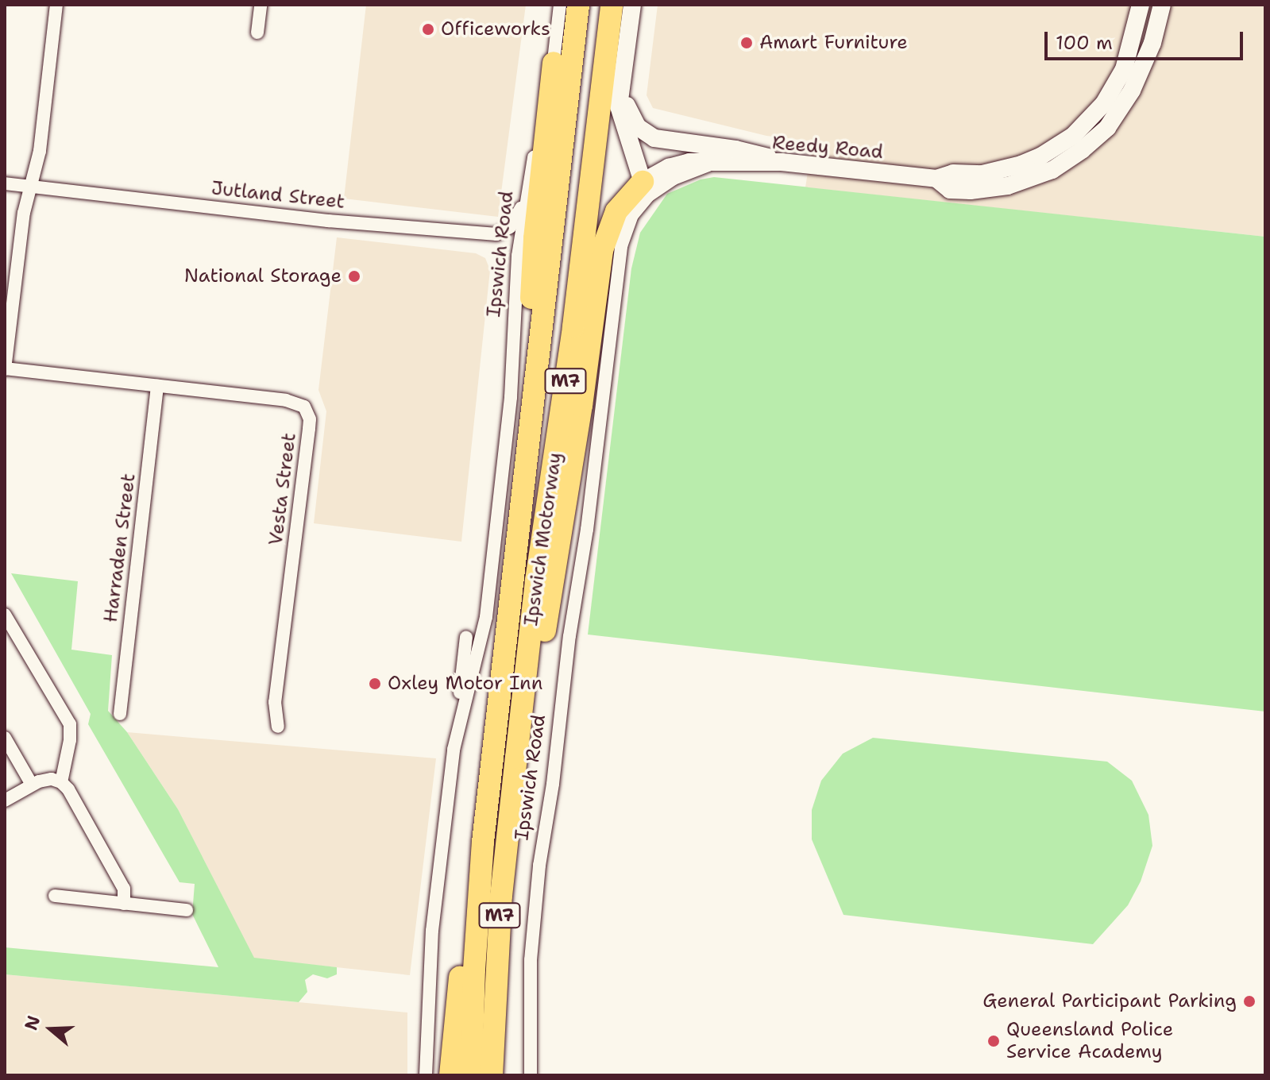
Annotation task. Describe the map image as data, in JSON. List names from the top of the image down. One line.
{"streets":{"highway":["M7","Ipswich Motorway"],"main road":["Reedy Road"],"street":["Jutland Street","Ipswich Road","Vesta Street","Harraden Street"]},"crossings":[["Reedy Road","Ipswich Road"],["Jutland Street","Ipswich Road"],["Vesta Street","Harraden Street"]],"places":["Officeworks","Amart Furniture","National Storage","Oxley Motor Inn","General Participant Parking","Queensland Police Service Academy"],"scale_bar":"100 m","north":"left"}
